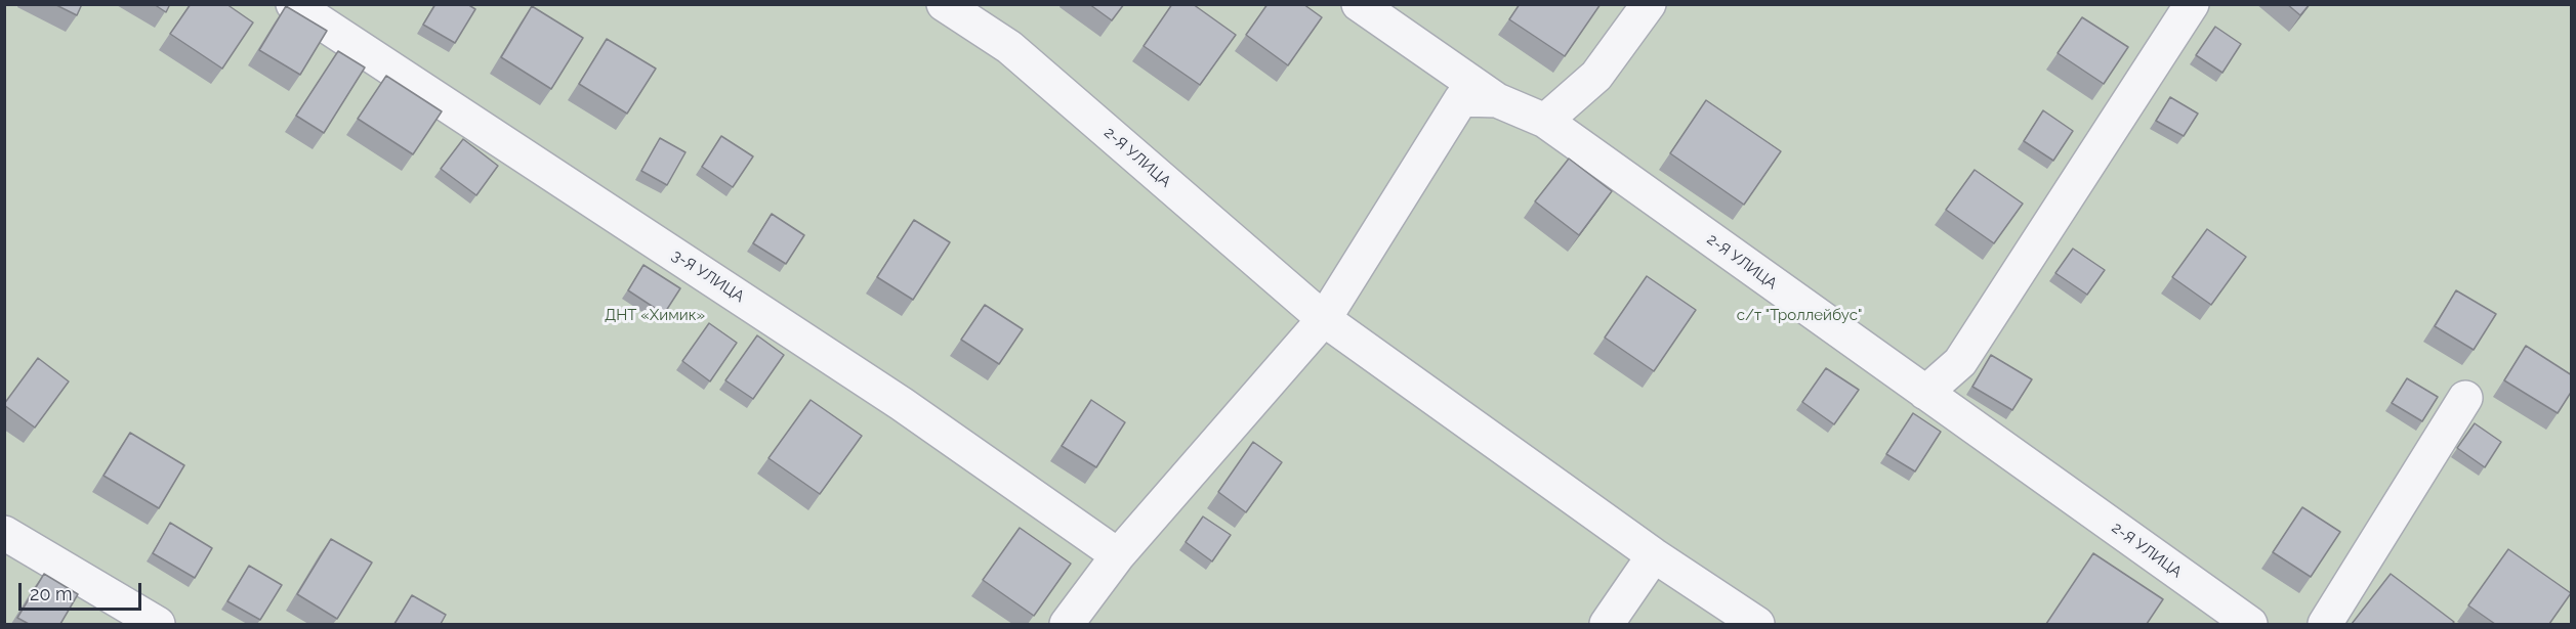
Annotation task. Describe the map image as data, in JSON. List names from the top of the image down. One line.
{"streets":{"street":["2-Я УЛИЦА","3-Я УЛИЦА"]},"crossings":[["2-Я УЛИЦА","3-Я УЛИЦА"]],"parks":["ДНТ «Химик»","с/т \"Троллейбус\""],"scale_bar":"20 m"}
